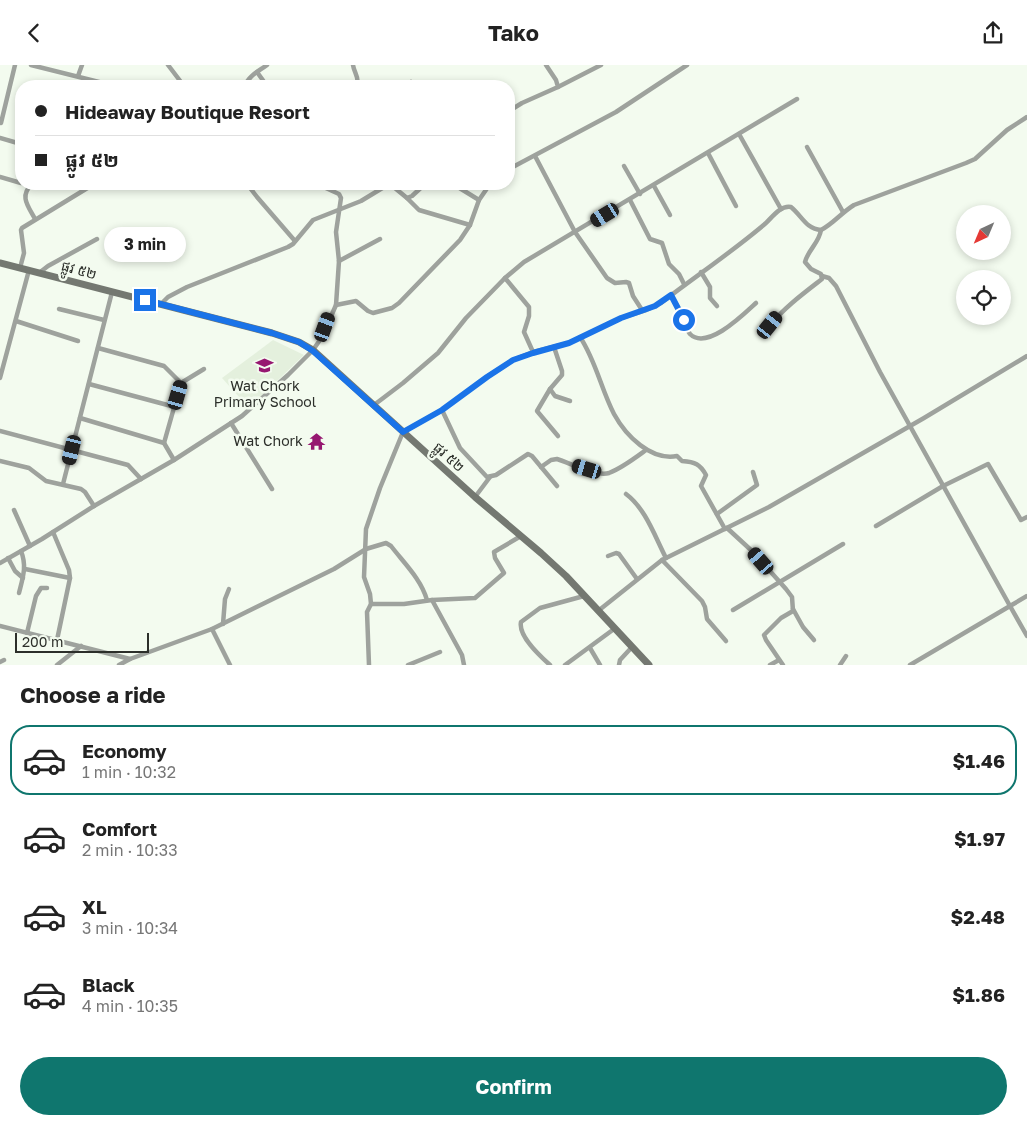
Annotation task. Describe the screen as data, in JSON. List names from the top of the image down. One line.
{"streets":{"street":["ផ្លូវ ៥២"]},"places":{"school or university":["Wat Chork Primary School"],"temple":["Wat Chork"]},"scale_bar":"200 m","north":"bottom left","page":{"header":"Tako","banner":["Hideaway Boutique Resort","ផ្លូវ ៥២"],"bubble":"3 min","scale":"200 m","heading":"Choose a ride","list":[{"name":"Economy","note":"1 min · 10:32","value":"$1.46"},{"name":"Comfort","note":"2 min · 10:33","value":"$1.97"},{"name":"XL","note":"3 min · 10:34","value":"$2.48"},{"name":"Black","note":"4 min · 10:35","value":"$1.86"}],"buttons":"Confirm"}}
